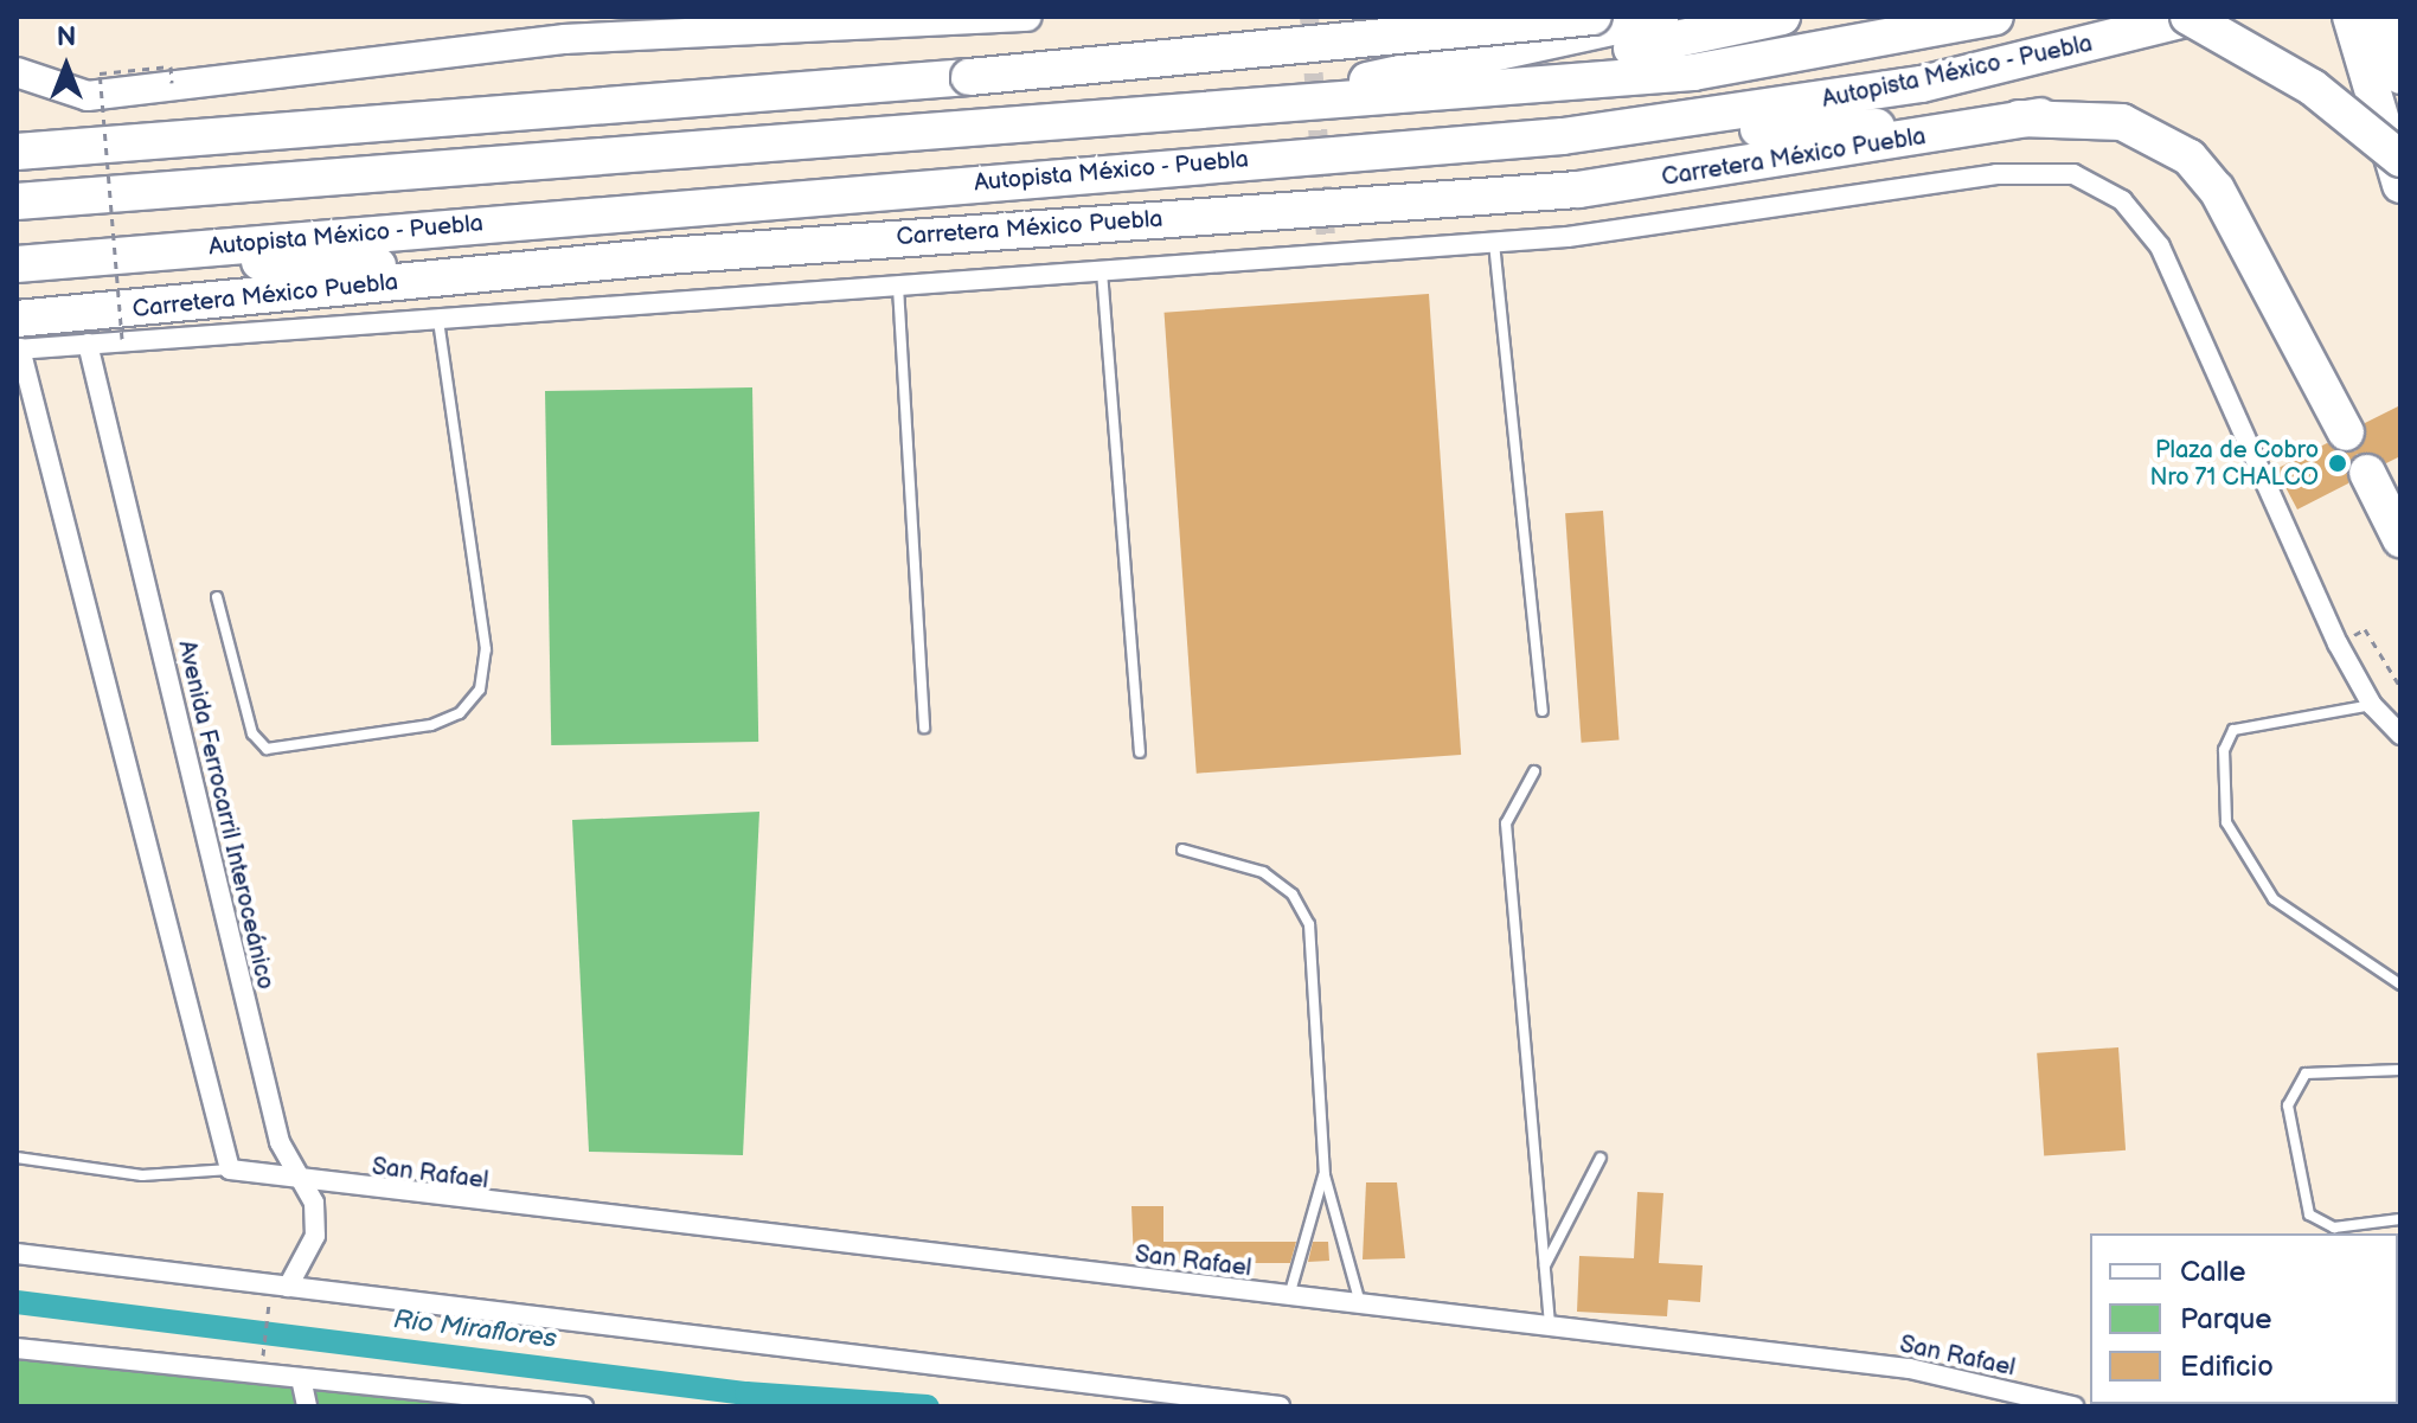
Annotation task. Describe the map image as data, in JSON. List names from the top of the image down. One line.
{"streets":{"highway":["Autopista México - Puebla","Carretera México Puebla"],"street":["Avenida Ferrocarril Interoceánico","San Rafael"]},"crossings":[["Avenida Ferrocarril Interoceánico","San Rafael"]],"water":["Rio Miraflores"],"places":["Plaza de Cobro Nro 71 CHALCO"],"legend":["Calle","Parque","Edificio"],"north":"top"}
